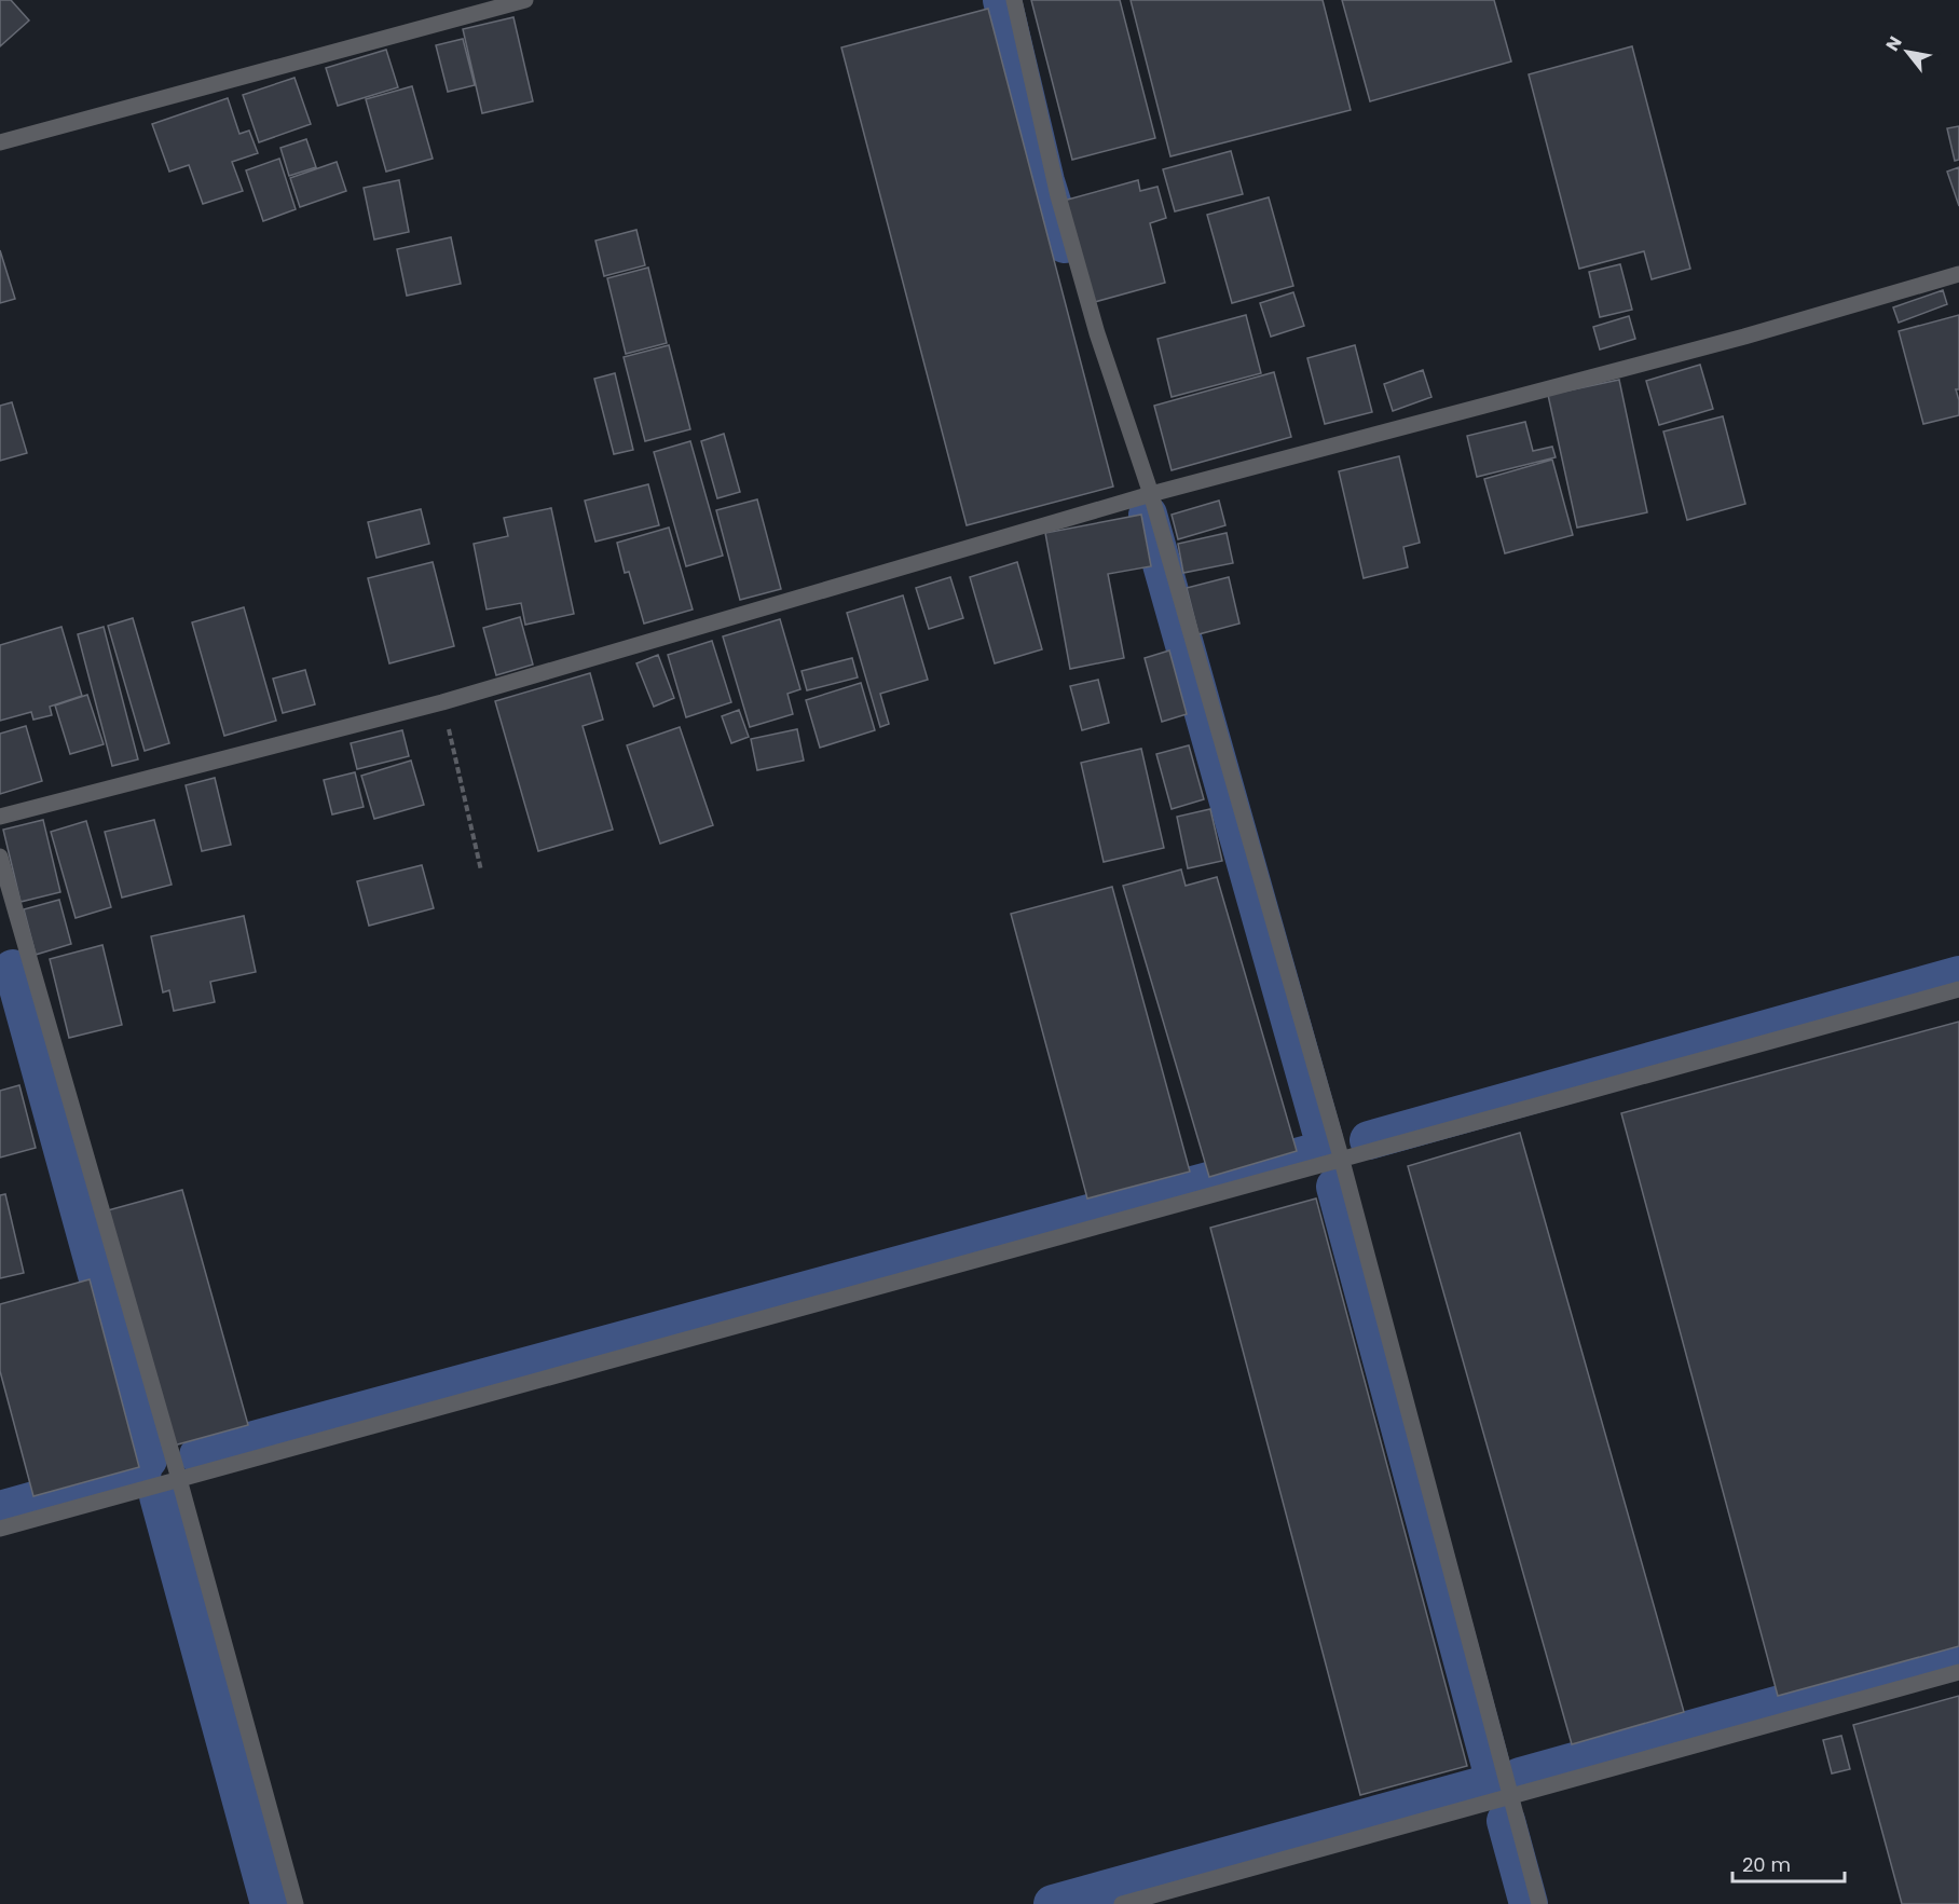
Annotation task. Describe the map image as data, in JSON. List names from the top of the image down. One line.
{"scale_bar":"20 m","north":"top left"}
